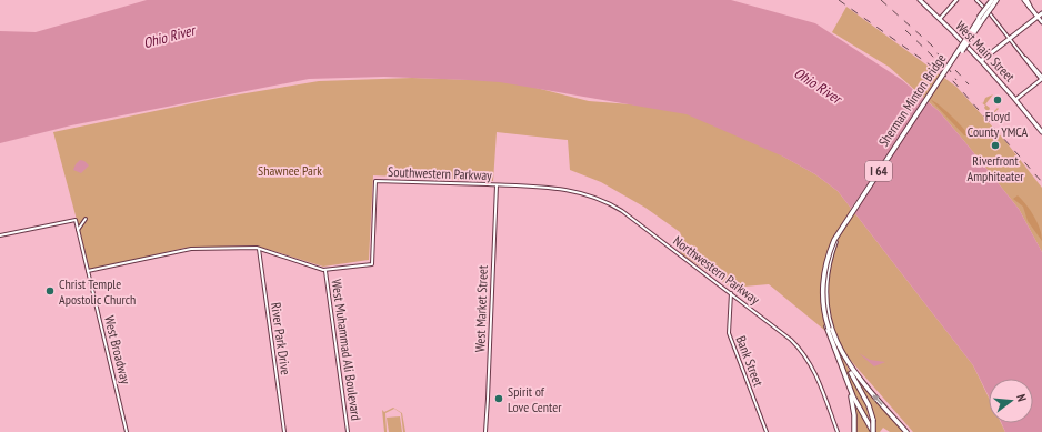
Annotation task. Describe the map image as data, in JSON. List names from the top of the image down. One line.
{"streets":{"highway":["Sherman Minton Bridge","I 64"],"main road":["West Main Street"],"street":["Southwestern Parkway","Northwestern Parkway","West Market Street","River Park Drive","West Broadway","West Muhammad Ali Boulevard","Bank Street"]},"crossings":[["Sherman Minton Bridge","I 64"],["Southwestern Parkway","Northwestern Parkway"],["Southwestern Parkway","West Market Street"],["Southwestern Parkway","River Park Drive"],["Southwestern Parkway","West Broadway"],["Southwestern Parkway","West Muhammad Ali Boulevard"],["Northwestern Parkway","Bank Street"]],"water":["Ohio River"],"parks":["Shawnee Park"],"places":["Floyd County YMCA","Riverfront Amphiteater","Christ Temple Apostolic Church","Spirit of Love Center"],"north":"right"}
